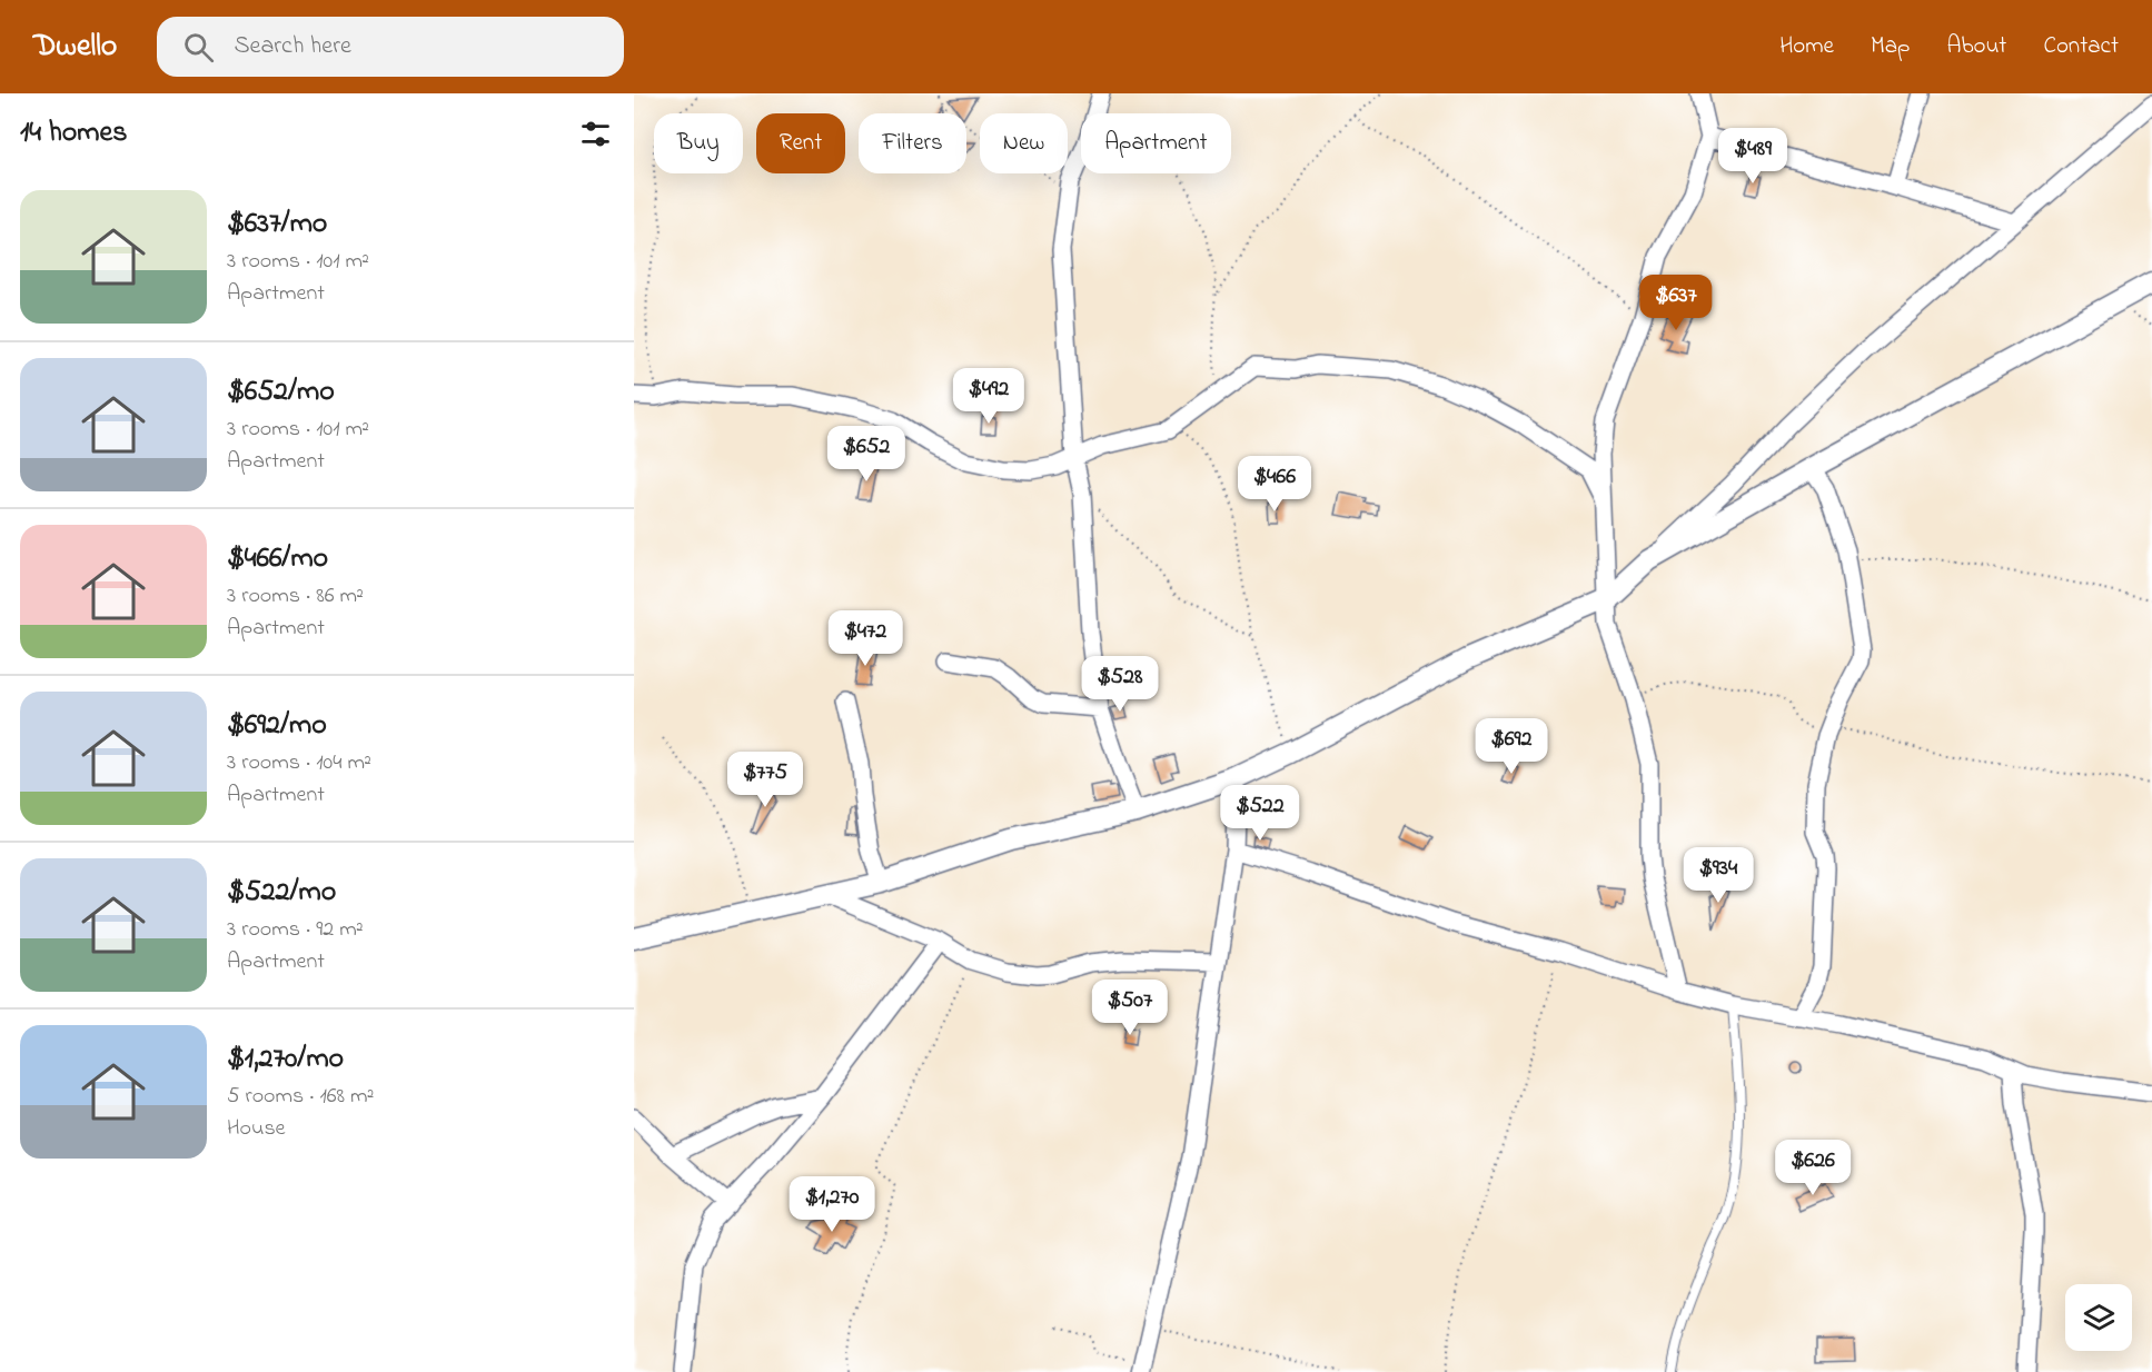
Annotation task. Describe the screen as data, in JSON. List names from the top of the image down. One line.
{"page":{"header":"Dwello","search":"Search here","nav":["Home","Map","About","Contact"],"heading":"14 homes","chip":["Buy","Rent","Filters","New","Apartment"],"price":["$489","$637","$492","$652","$466","$472","$528","$692","$775","$522","$934","$507","$626","$1,270"],"list":[{"name":"$637/mo","note":"3 rooms · 101 m² · Apartment"},{"name":"$652/mo","note":"3 rooms · 101 m² · Apartment"},{"name":"$466/mo","note":"3 rooms · 86 m² · Apartment"},{"name":"$692/mo","note":"3 rooms · 104 m² · Apartment"},{"name":"$522/mo","note":"3 rooms · 92 m² · Apartment"},{"name":"$1,270/mo","note":"5 rooms · 168 m² · House"}]}}
